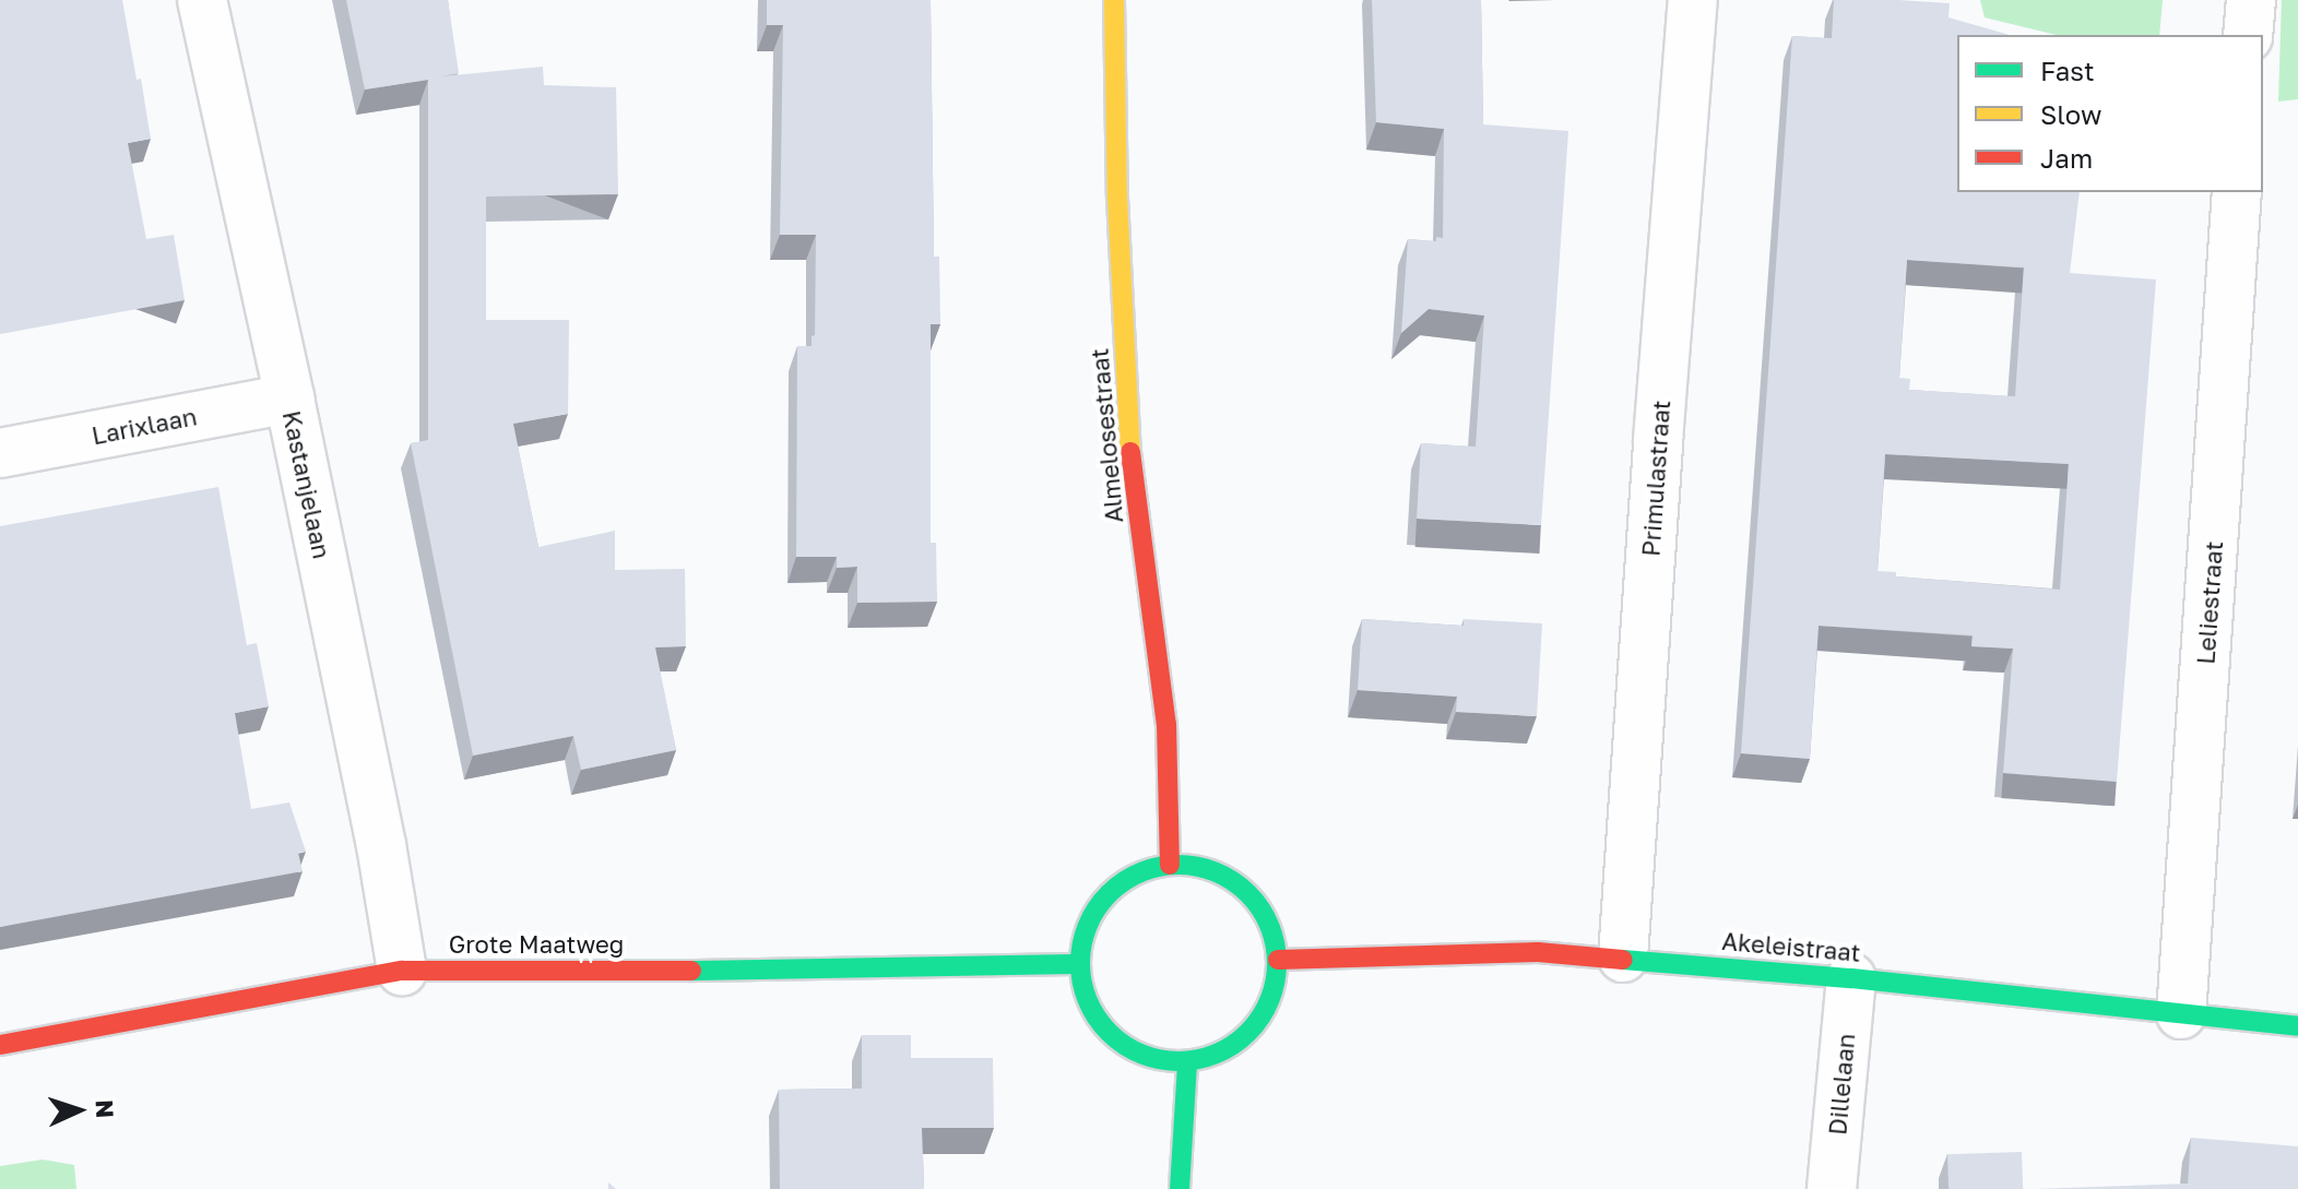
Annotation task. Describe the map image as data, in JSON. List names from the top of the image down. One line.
{"streets":{"street":["Larixlaan","Almelosestraat","Primulastraat","Kastanjelaan","Leliestraat","Grote Maatweg","Akeleistraat","Dillelaan"]},"crossings":[["Larixlaan","Kastanjelaan"],["Almelosestraat","Grote Maatweg"],["Almelosestraat","Akeleistraat"],["Primulastraat","Akeleistraat"],["Kastanjelaan","Grote Maatweg"],["Leliestraat","Akeleistraat"],["Grote Maatweg","Akeleistraat"],["Akeleistraat","Dillelaan"]],"legend":["Fast","Slow","Jam"],"north":"right"}
